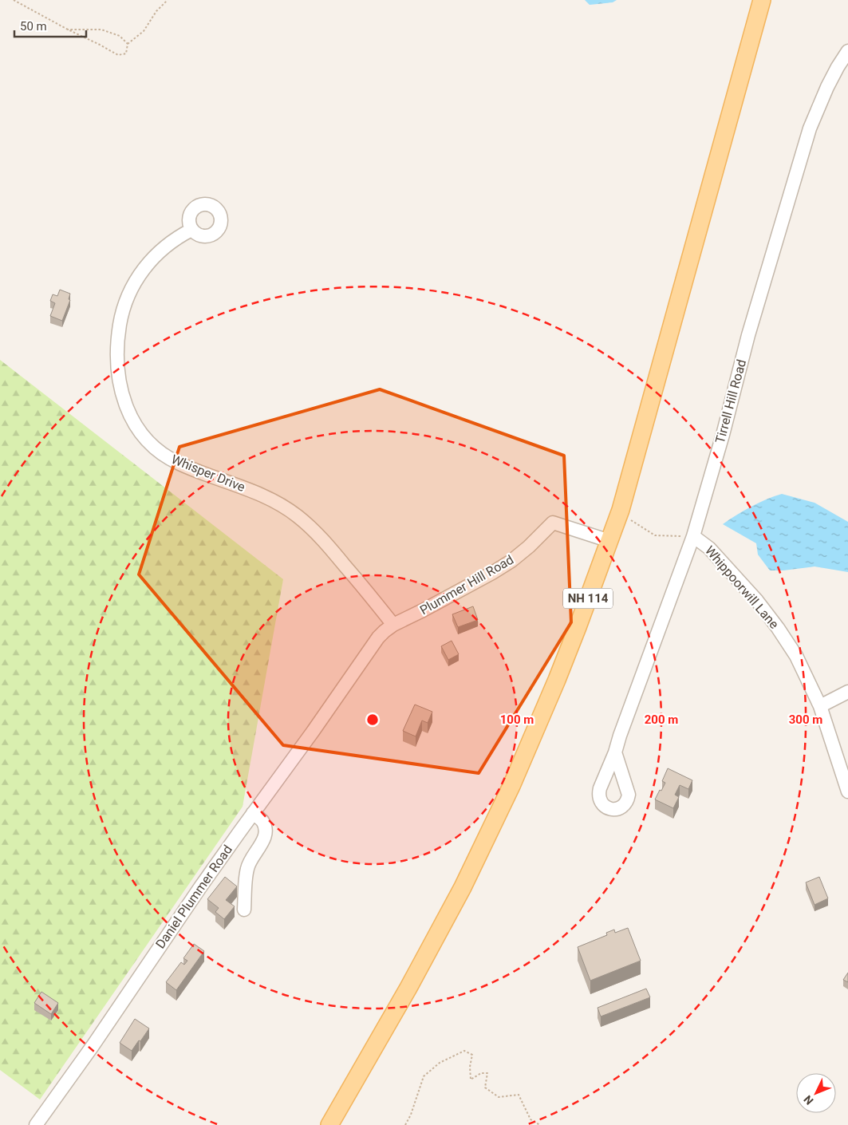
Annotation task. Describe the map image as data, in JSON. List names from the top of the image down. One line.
{"streets":{"main road":["NH 114"],"street":["Tirrell Hill Road","Whisper Drive","Plummer Hill Road","Whippoorwill Lane","Daniel Plummer Road"]},"crossings":[["Tirrell Hill Road","Whippoorwill Lane"],["Whisper Drive","Plummer Hill Road"],["Plummer Hill Road","NH 114"],["Plummer Hill Road","Daniel Plummer Road"]],"scale_bar":"50 m","north":"bottom left","rings":["100 m","200 m","300 m"]}
